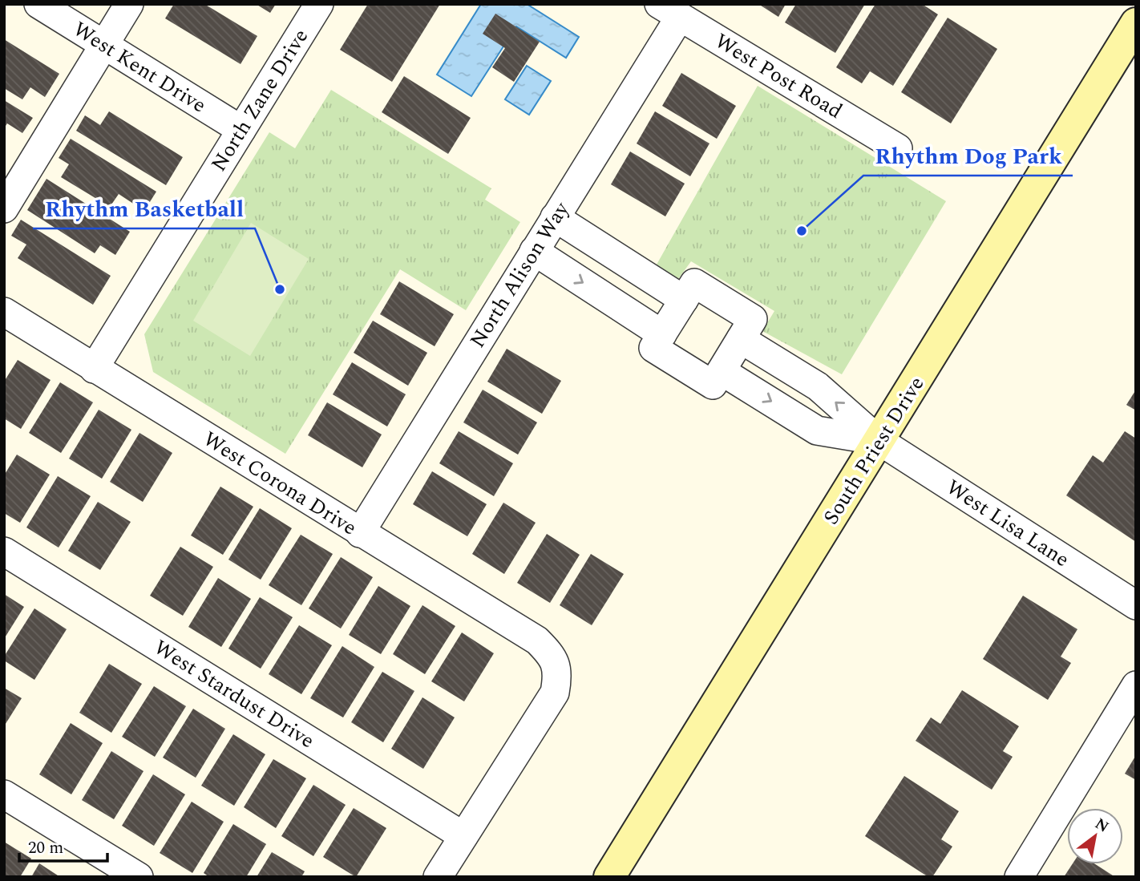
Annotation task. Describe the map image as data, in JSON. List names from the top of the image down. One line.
{"streets":{"main road":["South Priest Drive"],"street":["West Kent Drive","West Post Road","North Zane Drive","North Alison Way","West Corona Drive","West Lisa Lane","West Stardust Drive"]},"crossings":[["West Kent Drive","North Zane Drive"],["West Post Road","North Alison Way"],["North Zane Drive","West Corona Drive"],["North Alison Way","West Corona Drive"],["South Priest Drive","West Lisa Lane"],["West Corona Drive","West Stardust Drive"]],"places":["Rhythm Dog Park","Rhythm Basketball"],"scale_bar":"20 m","north":"top right"}
